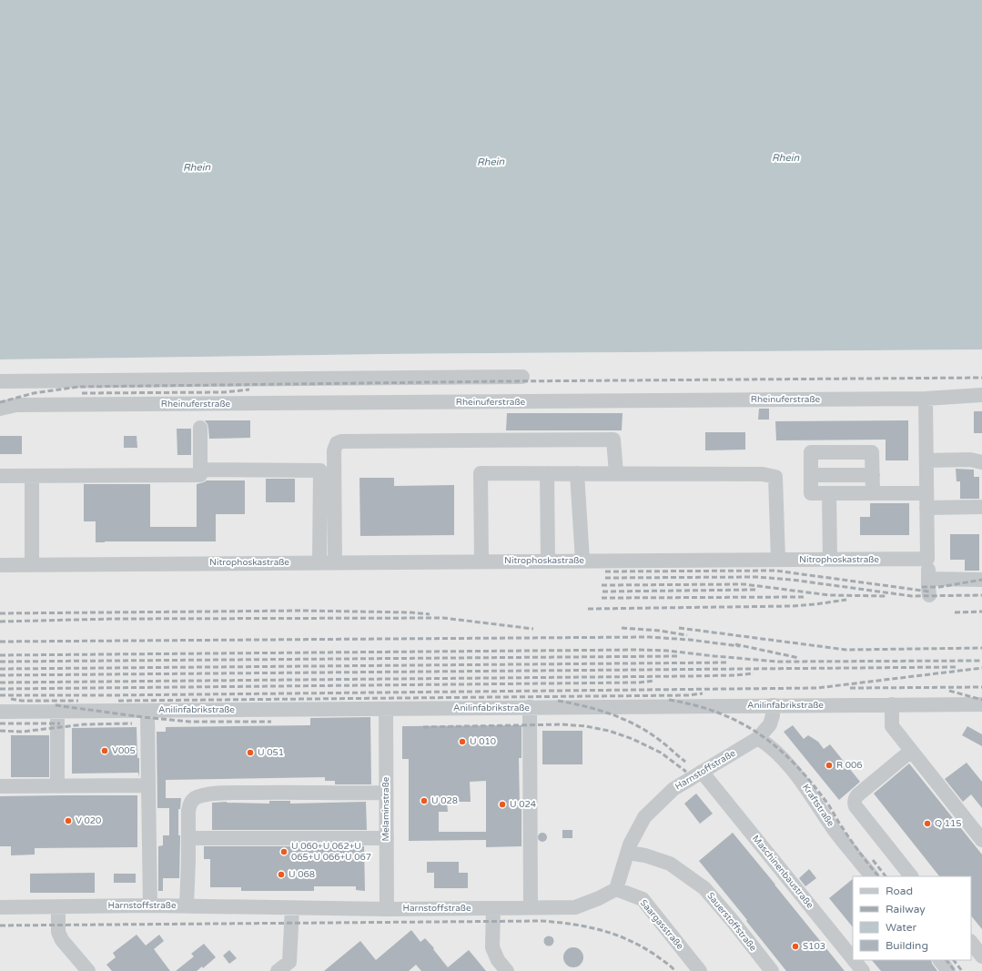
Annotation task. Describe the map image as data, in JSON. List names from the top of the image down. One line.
{"streets":{"street":["Rheinuferstraße","Nitrophoskastraße","Anilinfabrikstraße","Harnstoffstraße","Kraftstraße","Melaminstraße","Maschinenbaustraße","Sauerstoffstraße","Saargasstraße"]},"crossings":[["Anilinfabrikstraße","Harnstoffstraße"],["Anilinfabrikstraße","Melaminstraße"],["Harnstoffstraße","Kraftstraße"],["Harnstoffstraße","Melaminstraße"],["Harnstoffstraße","Maschinenbaustraße"],["Harnstoffstraße","Sauerstoffstraße"],["Harnstoffstraße","Saargasstraße"]],"water":["Rhein"],"places":["U 010","V005","U 051","R 006","U 028","U 024","V 020","Q 115","U 060+U 062+U 065+U 066+U 067","U 068","S103"],"legend":["Road","Railway","Water","Building"]}
